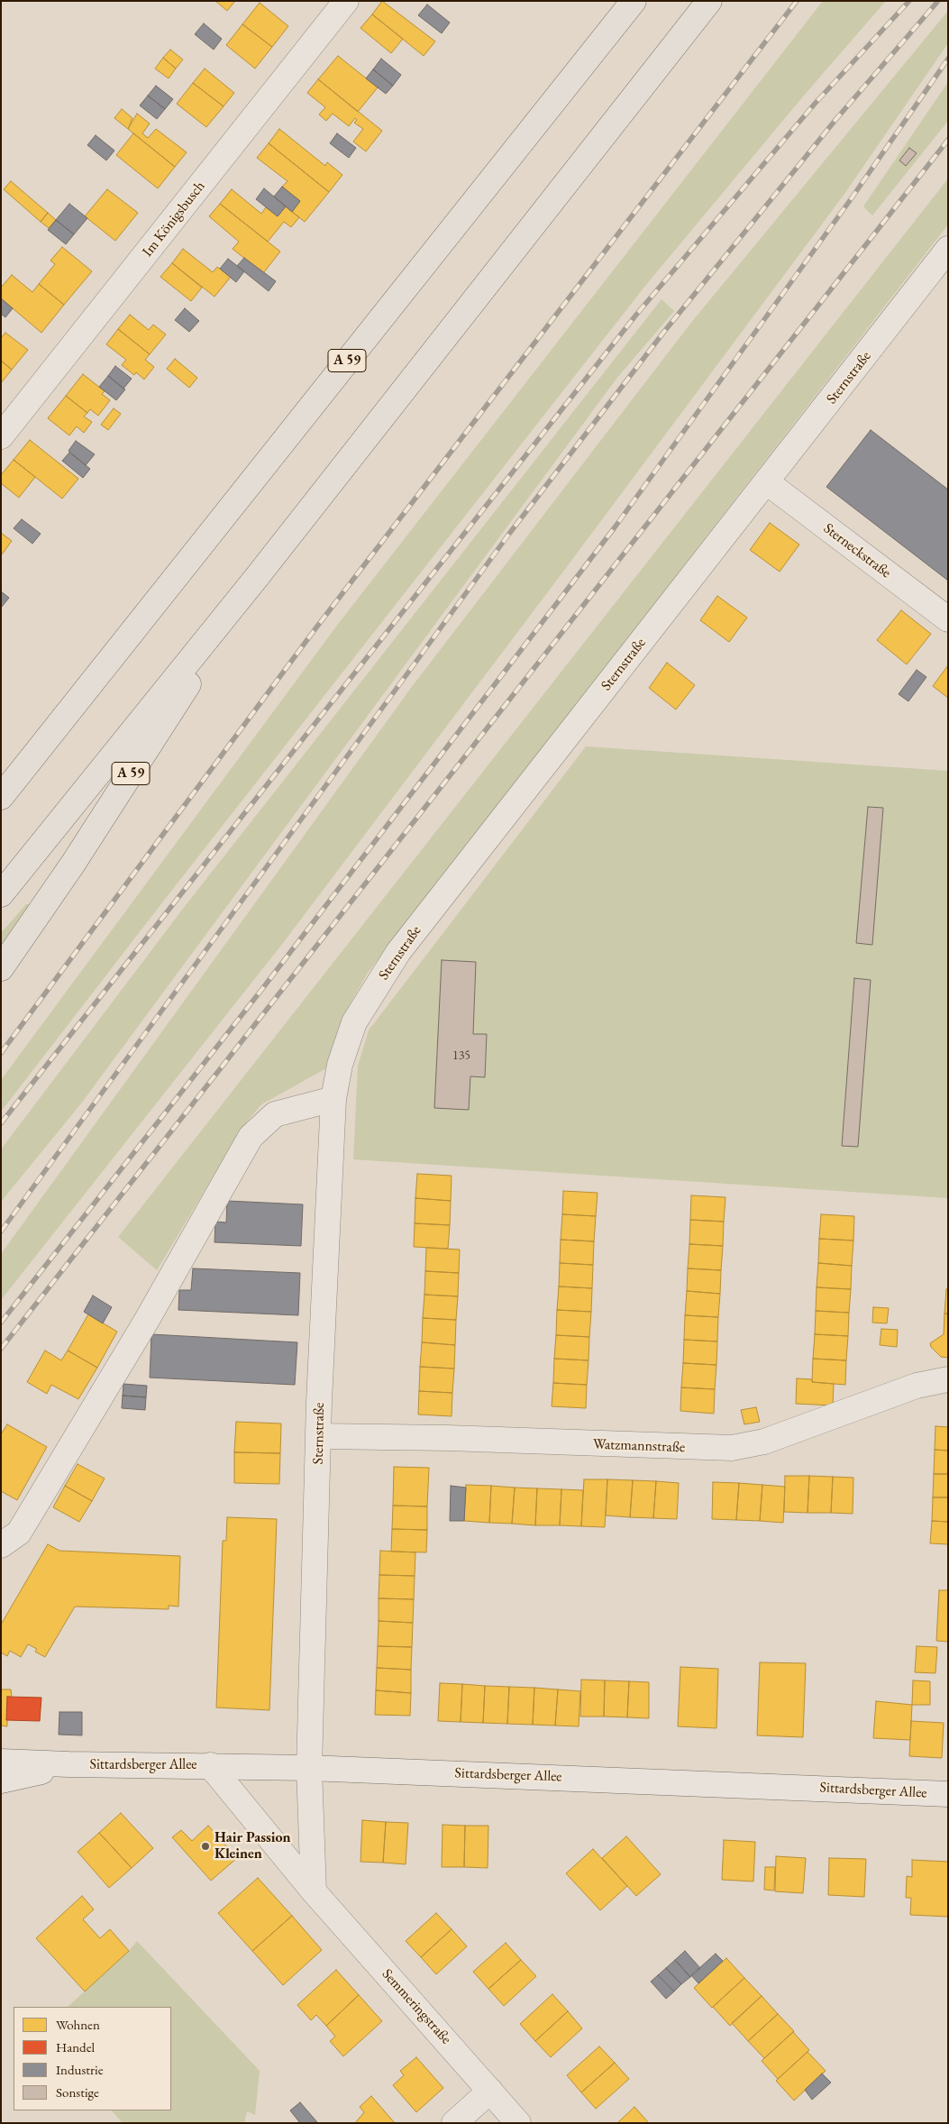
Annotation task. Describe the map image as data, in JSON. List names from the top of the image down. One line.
{"streets":{"highway":["A 59"],"street":["Im Königsbusch","Sternstraße","Sterneckstraße","Watzmannstraße","Sittardsberger Allee","Semmeringstraße"]},"crossings":[["Sternstraße","Sterneckstraße"],["Sternstraße","Watzmannstraße"],["Sternstraße","Sittardsberger Allee"],["Sittardsberger Allee","Semmeringstraße"]],"places":["Hair Passion Kleinen"],"house_numbers":["135"],"legend":["Wohnen","Handel","Industrie","Sonstige"]}
